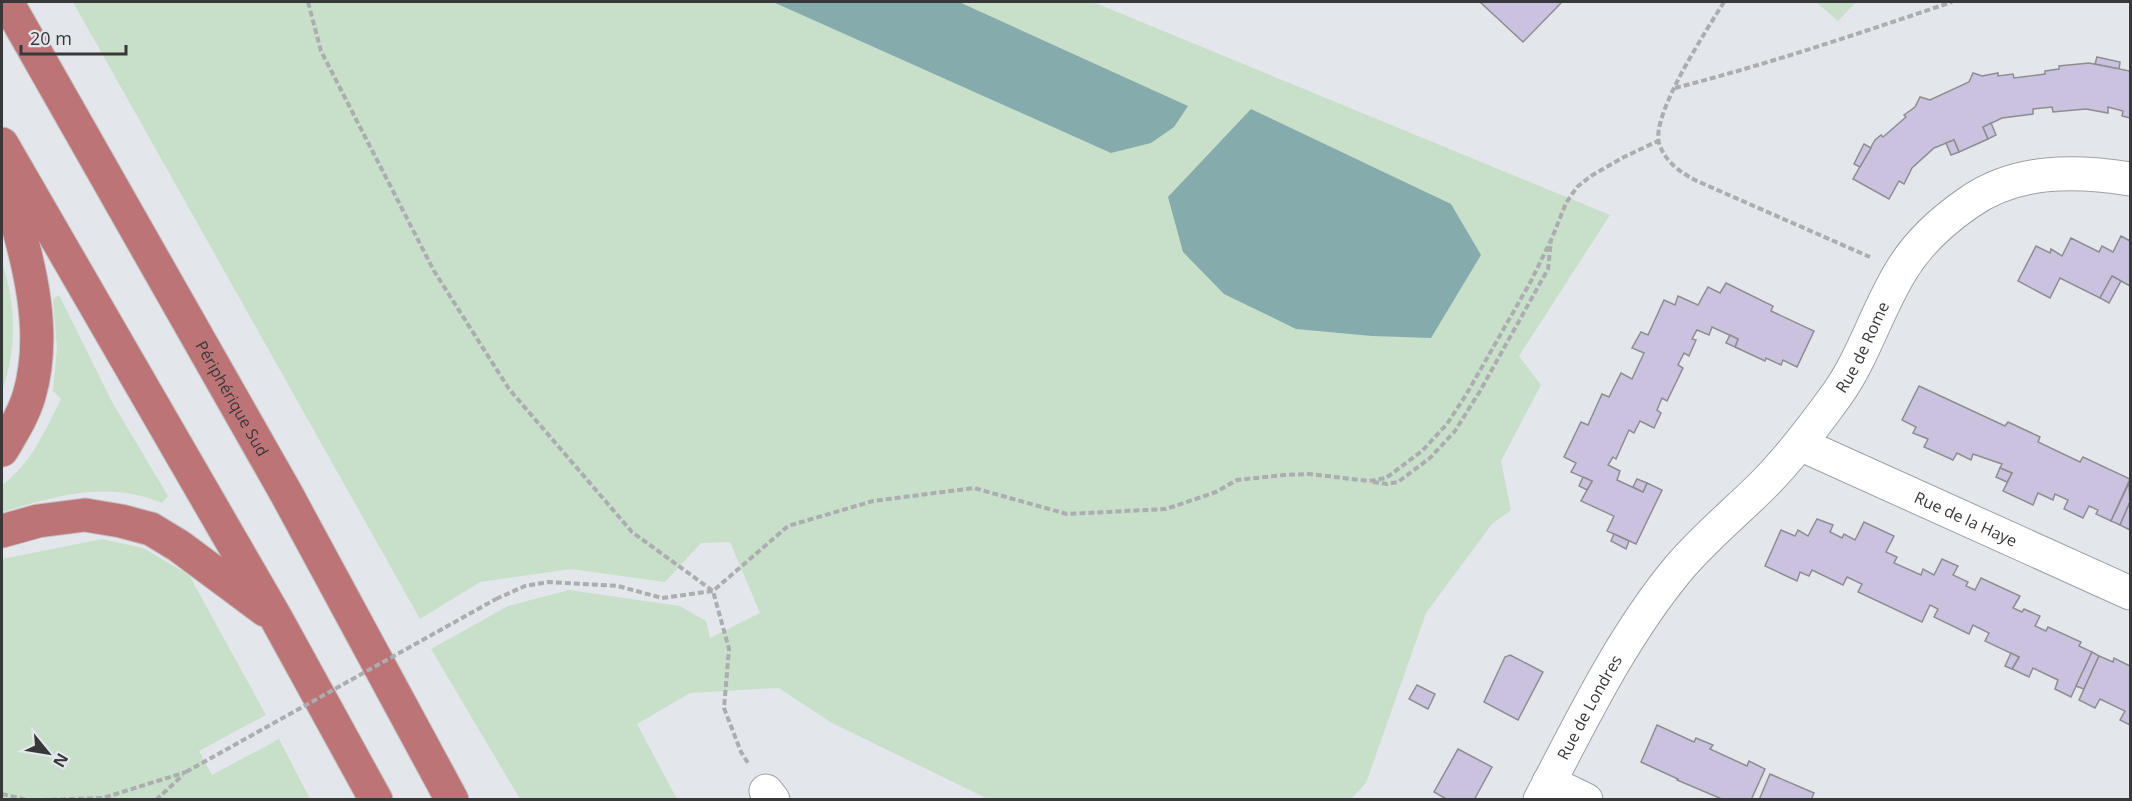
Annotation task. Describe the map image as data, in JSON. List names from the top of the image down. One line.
{"streets":{"highway":["Périphérique Sud"],"street":["Rue de Rome","Rue de la Haye","Rue de Londres"]},"crossings":[["Rue de Rome","Rue de la Haye"],["Rue de Rome","Rue de Londres"]],"scale_bar":"20 m","north":"bottom right"}
